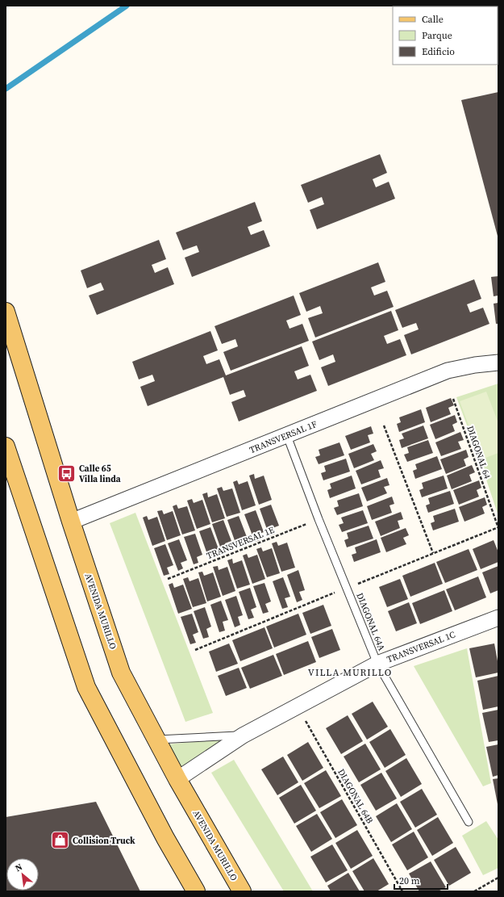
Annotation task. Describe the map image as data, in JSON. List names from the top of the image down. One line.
{"streets":{"main road":["AVENIDA MURILLO"],"street":["TRANSVERSAL 1F","TRANSVERSAL 1C"],"lane":["DIAGONAL 64A"],"path":["DIAGONAL 64","TRANSVERSAL 1E","DIAGONAL 64B"]},"crossings":[["TRANSVERSAL 1F","AVENIDA MURILLO"],["TRANSVERSAL 1F","DIAGONAL 64A"],["TRANSVERSAL 1E","DIAGONAL 64A"],["AVENIDA MURILLO","TRANSVERSAL 1C"],["DIAGONAL 64A","TRANSVERSAL 1C"],["TRANSVERSAL 1C","DIAGONAL 64B"]],"districts":["VILLA MURILLO"],"places":{"bus stop":["Calle 65 Villa linda"],"shop":["Collision Truck"]},"legend":["Calle","Parque","Edificio"],"scale_bar":"20 m","north":"top left"}
